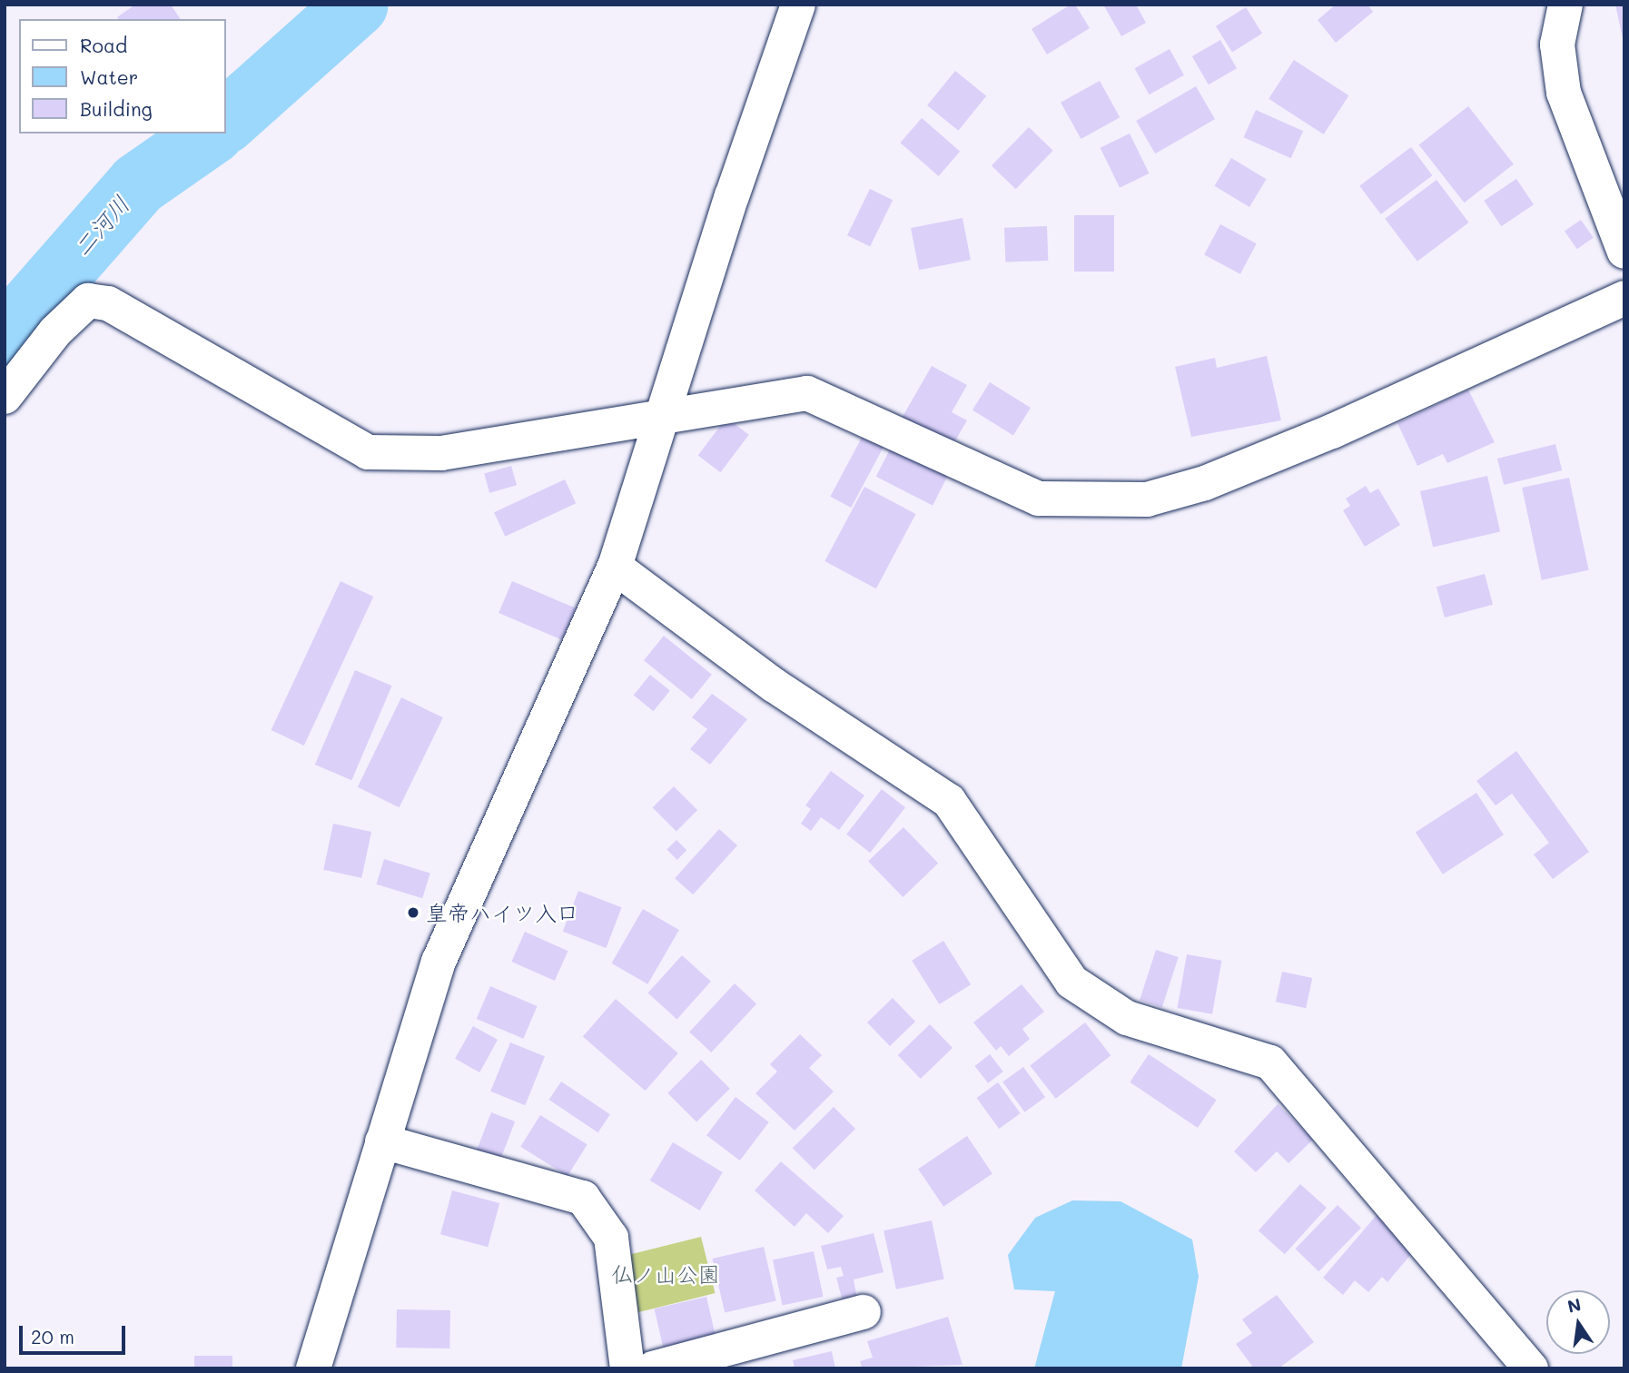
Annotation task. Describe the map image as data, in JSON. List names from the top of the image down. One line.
{"water":["二河川"],"parks":["仏ノ山公園"],"places":["皇帝ハイツ入口"],"legend":["Road","Water","Building"],"scale_bar":"20 m","north":"top"}
